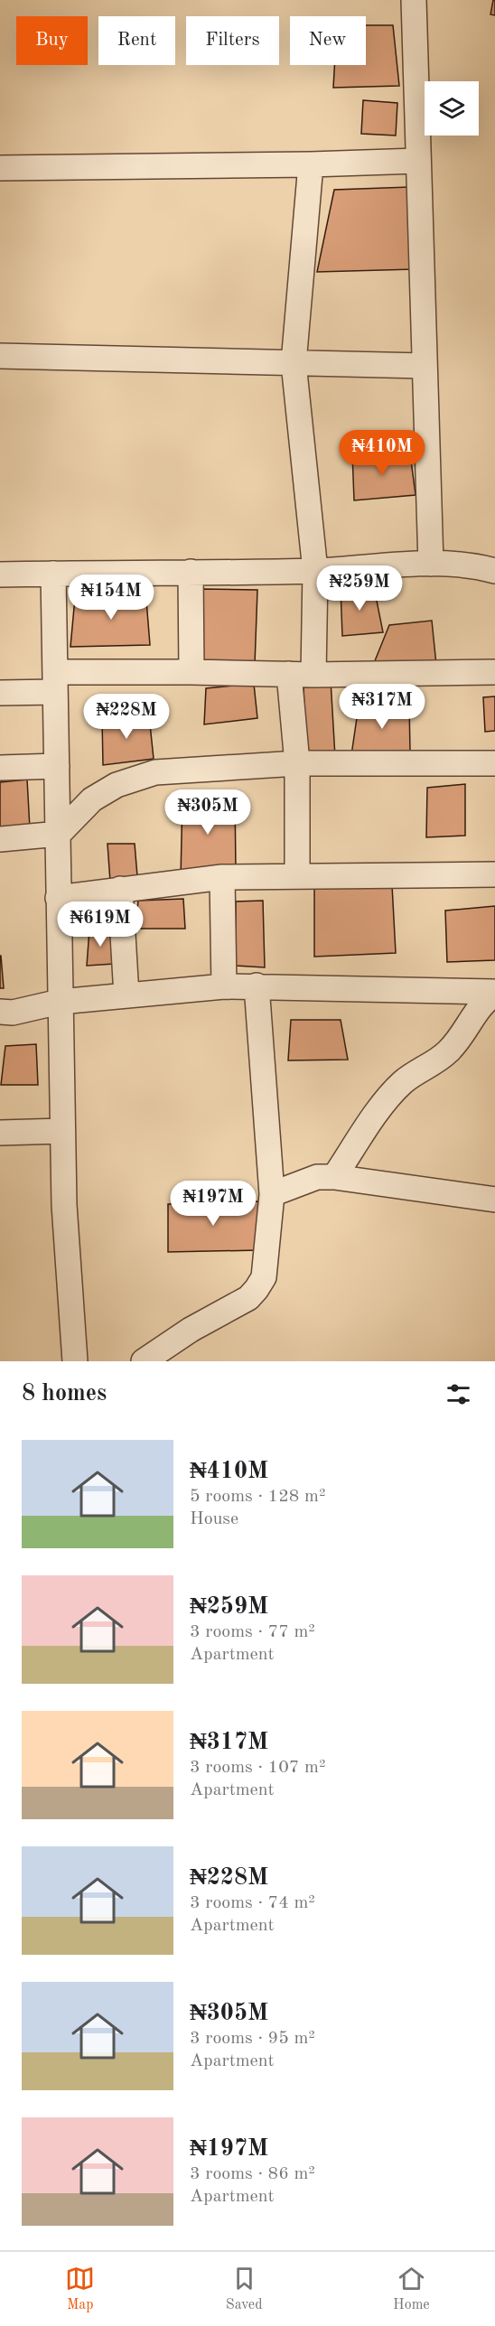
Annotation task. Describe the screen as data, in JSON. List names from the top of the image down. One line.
{"page":{"chip":["Buy","Rent","Filters","New"],"price":["₦410M","₦259M","₦154M","₦317M","₦228M","₦305M","₦619M","₦197M"],"heading":"8 homes","list":[{"name":"₦410M","note":"5 rooms · 128 m² · House"},{"name":"₦259M","note":"3 rooms · 77 m² · Apartment"},{"name":"₦317M","note":"3 rooms · 107 m² · Apartment"},{"name":"₦228M","note":"3 rooms · 74 m² · Apartment"},{"name":"₦305M","note":"3 rooms · 95 m² · Apartment"},{"name":"₦197M","note":"3 rooms · 86 m² · Apartment"}],"tabs":["Map","Saved","Home"]}}
